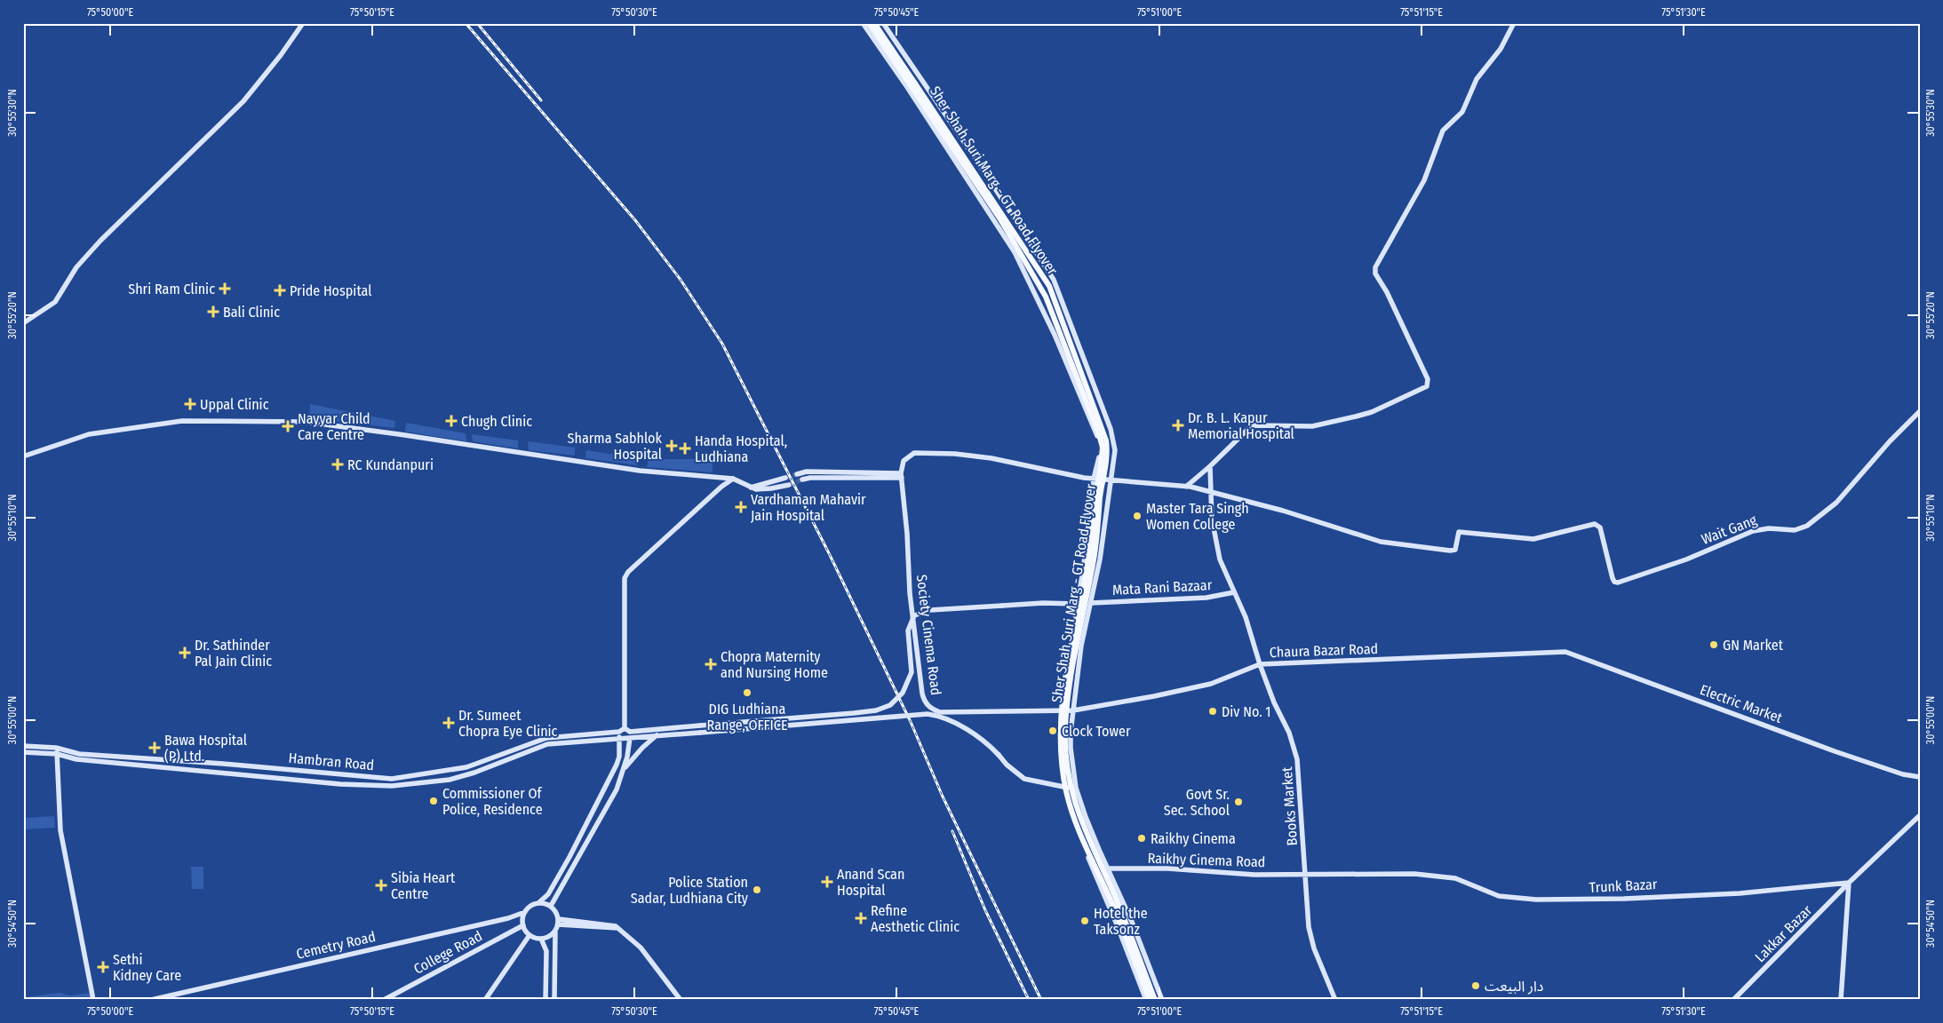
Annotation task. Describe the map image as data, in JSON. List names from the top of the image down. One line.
{"streets":{"main road":["Sher Shah Suri Marg - GT Road Flyover"],"street":["Wait Gang","Mata Rani Bazaar","Society Cinema Road","Chaura Bazar Road","Electric Market","Hambran Road","Books Market","Raikhy Cinema Road","Trunk Bazar","Lakkar Bazar","Cemetry Road","College Road"]},"crossings":[["Wait Gang","Books Market"],["Mata Rani Bazaar","Books Market"],["Society Cinema Road","Chaura Bazar Road"],["Chaura Bazar Road","Electric Market"],["Chaura Bazar Road","Books Market"],["Books Market","Raikhy Cinema Road"],["Raikhy Cinema Road","Trunk Bazar"],["Trunk Bazar","Lakkar Bazar"],["Cemetry Road","College Road"]],"places":{"health":["Shri Ram Clinic","Pride Hospital","Bali Clinic","Uppal Clinic","Chugh Clinic","Dr. B. L. Kapur Memorial Hospital","Nayyar Child Care Centre","Sharma Sabhlok Hospital","Handa Hospital, Ludhiana","RC Kundanpuri","Vardhaman Mahavir Jain Hospital","Dr. Sathinder Pal Jain Clinic","Chopra Maternity and Nursing Home","Dr. Sumeet Chopra Eye Clinic","Bawa Hospital (P) Ltd.","Anand Scan Hospital","Sibia Heart Centre","Refine Aesthetic Clinic","Sethi Kidney Care"],"other":["Master Tara Singh Women College","GN Market","DIG Ludhiana Range, OFFICE","Div No. 1","Clock Tower","Commissioner Of Police, Residence","Govt Sr. Sec. School","Raikhy Cinema","Police Station Sadar, Ludhiana City","Hotel the Taksonz","دار البیعت"]},"coordinates":["75°50'00\"E","75°50'15\"E","75°50'30\"E","75°50'45\"E","75°51'00\"E","75°51'15\"E","75°51'30\"E","30°55'30\"N","30°55'20\"N","30°55'10\"N","30°55'00\"N","30°54'50\"N"]}
